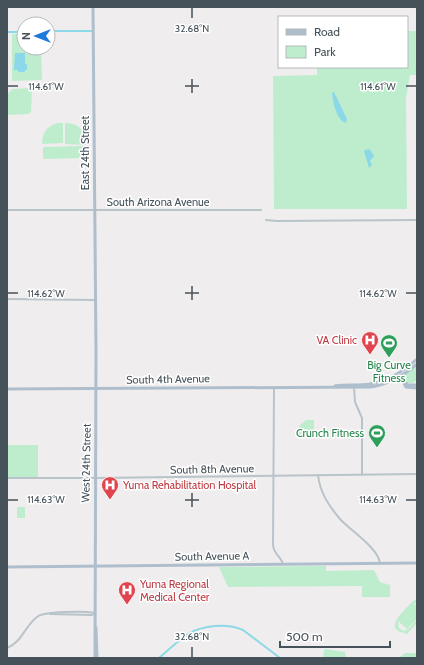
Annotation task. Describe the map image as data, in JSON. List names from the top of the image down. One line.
{"streets":{"main road":["East 24th Street","South 4th Avenue","West 24th Street","South Avenue A"],"street":["South Arizona Avenue","South 8th Avenue"]},"crossings":[["East 24th Street","South Arizona Avenue"],["East 24th Street","West 24th Street"],["South 4th Avenue","West 24th Street"],["West 24th Street","South 8th Avenue"],["West 24th Street","South Avenue A"]],"places":{"hospital":["VA Clinic","Yuma Rehabilitation Hospital","Yuma Regional Medical Center"],"sports":["Big Curve Fitness","Crunch Fitness"]},"legend":["Road","Park"],"scale_bar":"500 m","north":"left","coordinates":["32.68°N","114.61°W","114.62°W","114.63°W"]}
